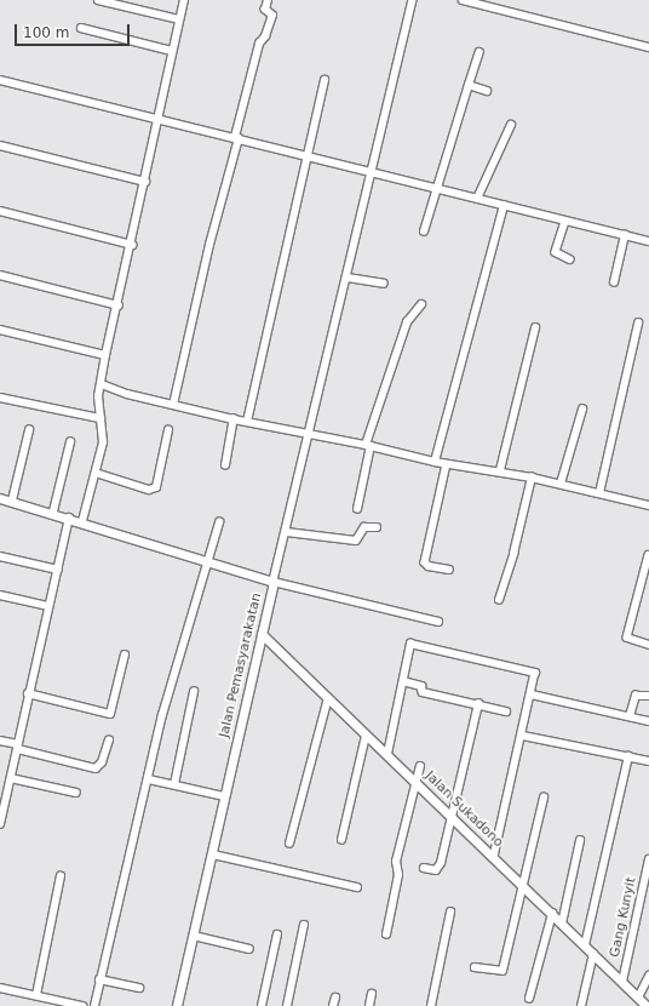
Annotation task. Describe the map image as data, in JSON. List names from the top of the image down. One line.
{"streets":{"street":["Jalan Pemasyarakatan","Jalan Sukadono","Gang Kunyit"]},"crossings":[["Jalan Pemasyarakatan","Jalan Sukadono"],["Jalan Sukadono","Gang Kunyit"]],"scale_bar":"100 m"}
